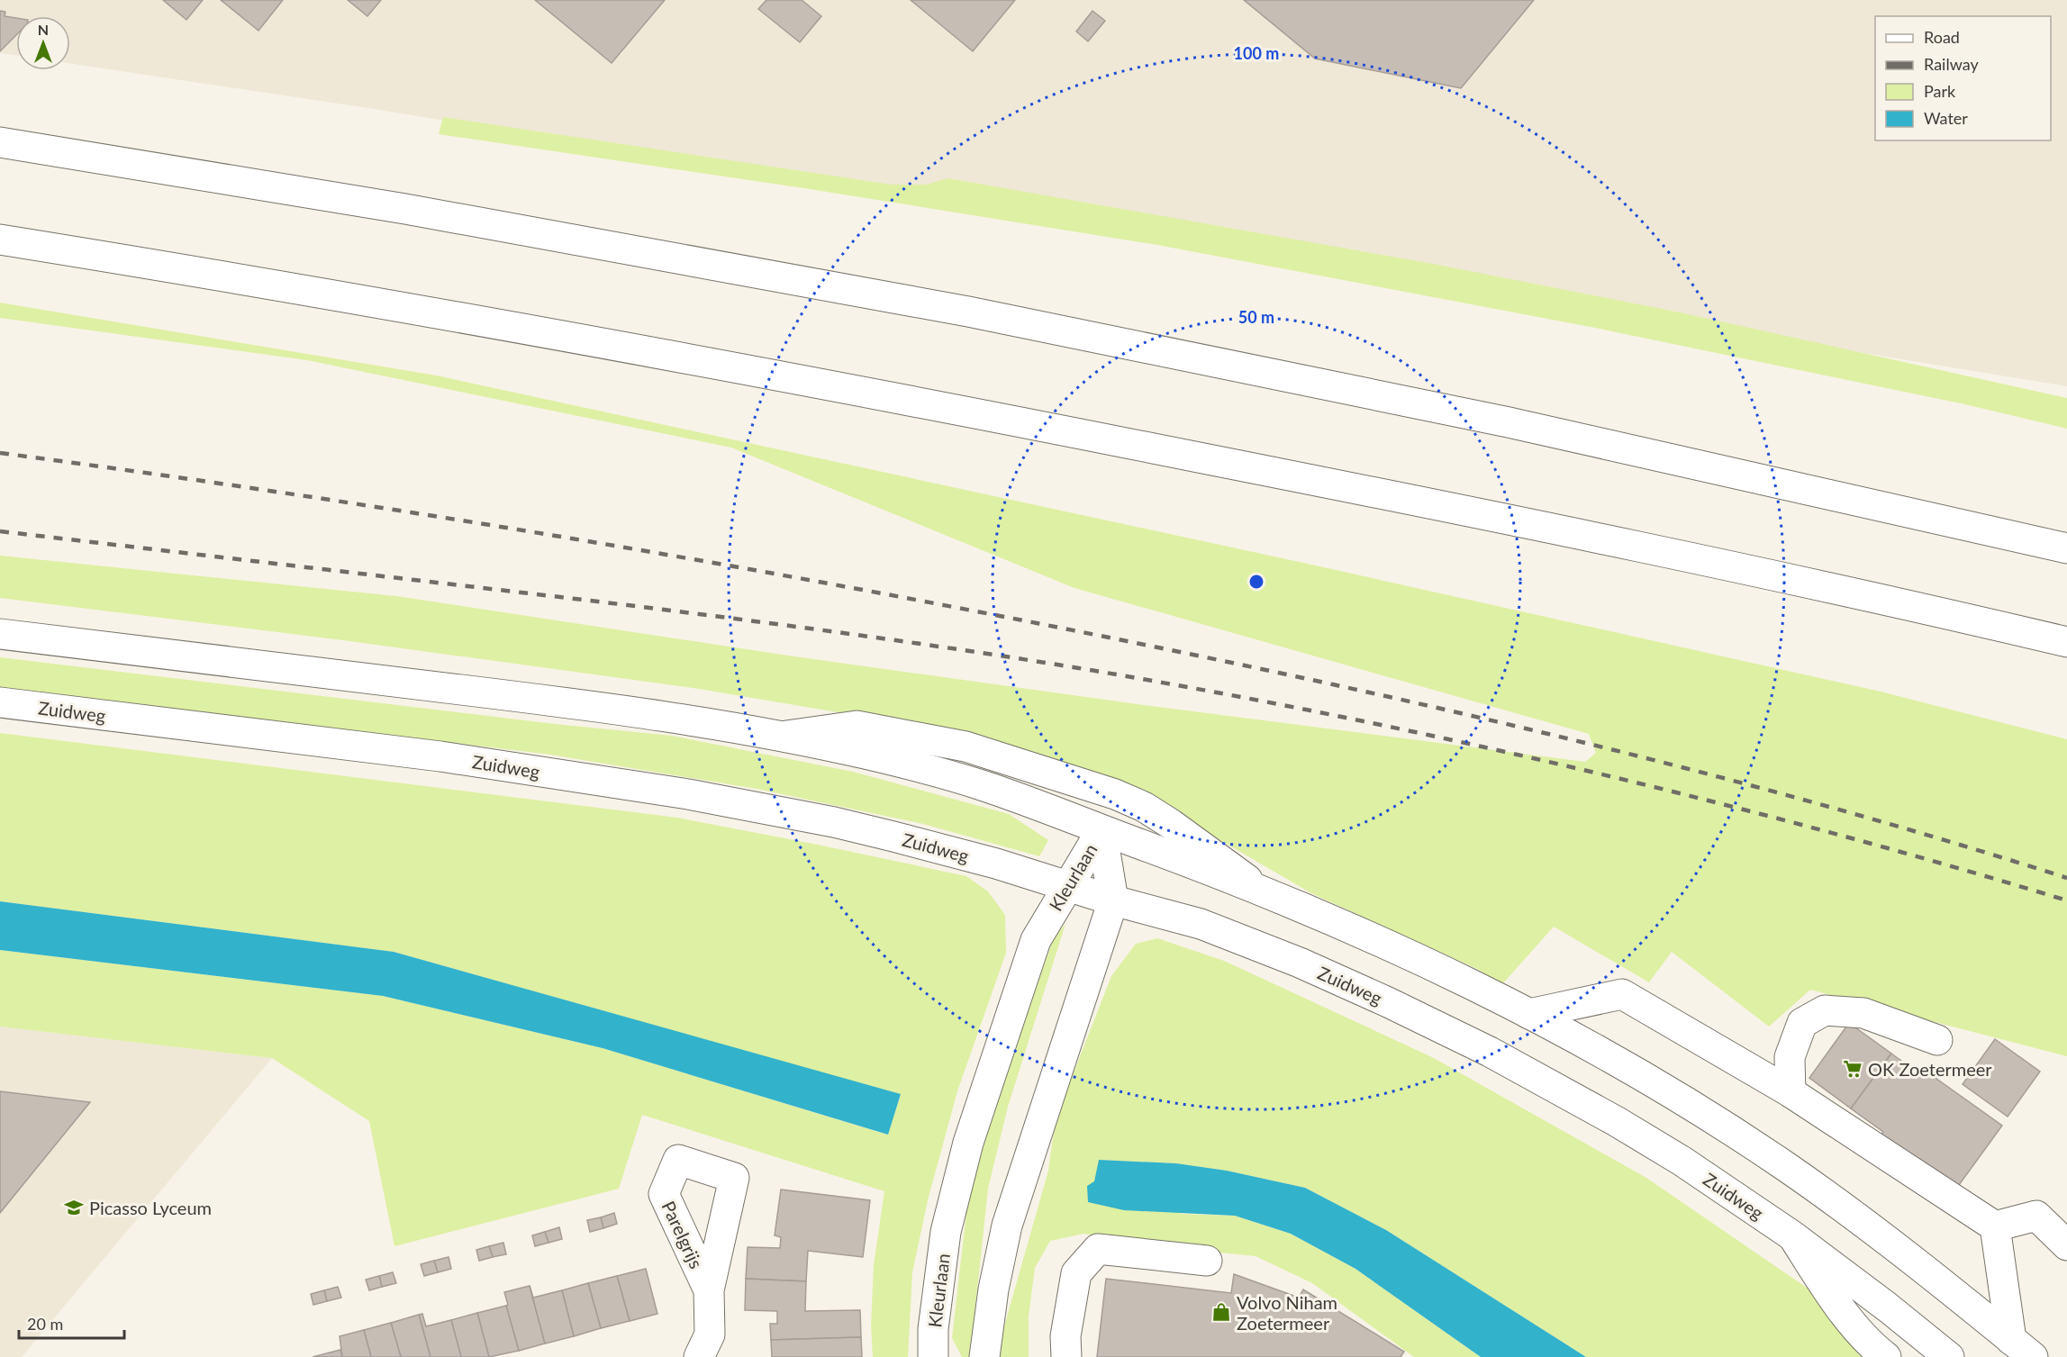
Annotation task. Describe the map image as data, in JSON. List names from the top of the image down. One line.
{"streets":{"main road":["Zuidweg","Kleurlaan","Parelgrijs"]},"crossings":[["Zuidweg","Kleurlaan"]],"places":{"supermarket":["OK Zoetermeer"],"school or university":["Picasso Lyceum"],"shop":["Volvo Niham Zoetermeer"]},"legend":["Road","Railway","Park","Water"],"scale_bar":"20 m","north":"top","rings":["100 m","50 m"]}
